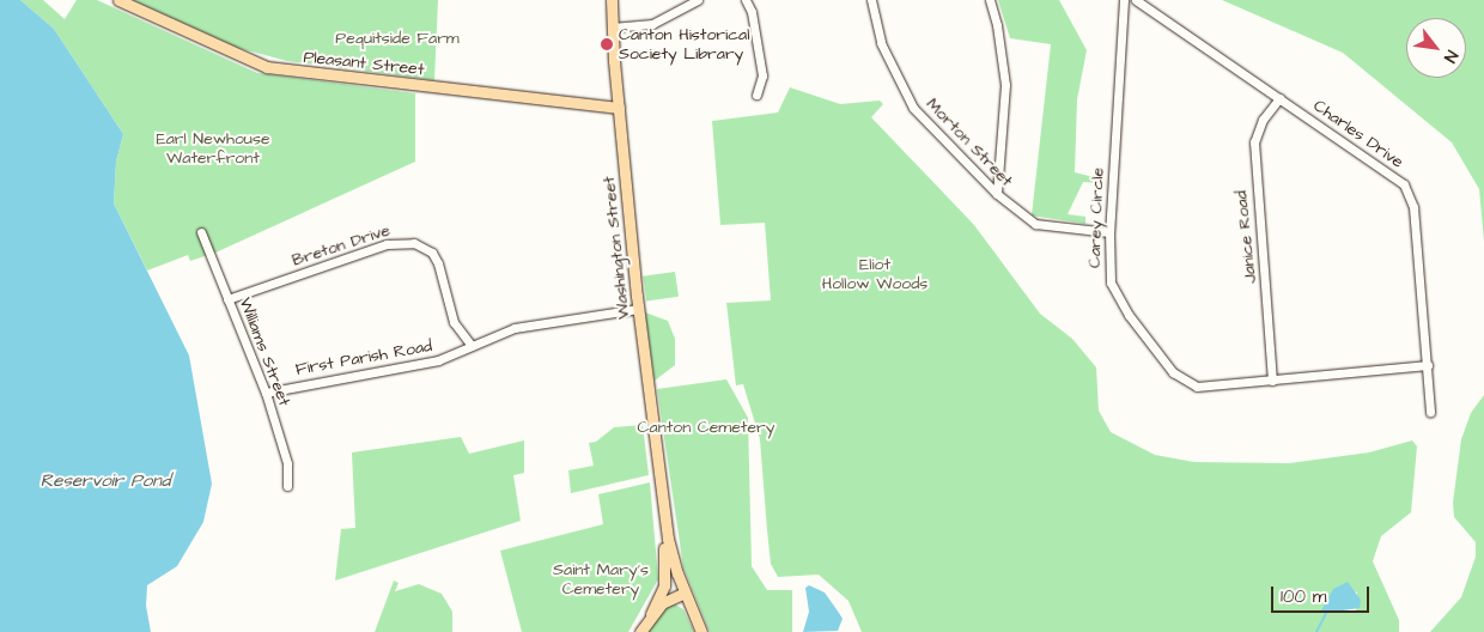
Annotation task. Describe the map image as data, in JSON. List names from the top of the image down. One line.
{"streets":{"main road":["Pleasant Street","Washington Street"],"street":["Charles Drive","Morton Street","Carey Circle","Janice Road","Breton Drive","Williams Street","First Parish Road"]},"crossings":[["Pleasant Street","Washington Street"],["Charles Drive","Carey Circle"],["Charles Drive","Janice Road"],["Morton Street","Carey Circle"],["Carey Circle","Janice Road"],["Breton Drive","Williams Street"],["Breton Drive","First Parish Road"],["Washington Street","First Parish Road"],["Williams Street","First Parish Road"]],"water":["Reservoir Pond"],"parks":["Pequitside Farm","Earl Newhouse Waterfront","Eliot Hollow Woods","Canton Cemetery","Saint Mary's Cemetery"],"places":["Canton Historical Society Library"],"scale_bar":"100 m","north":"bottom right"}
